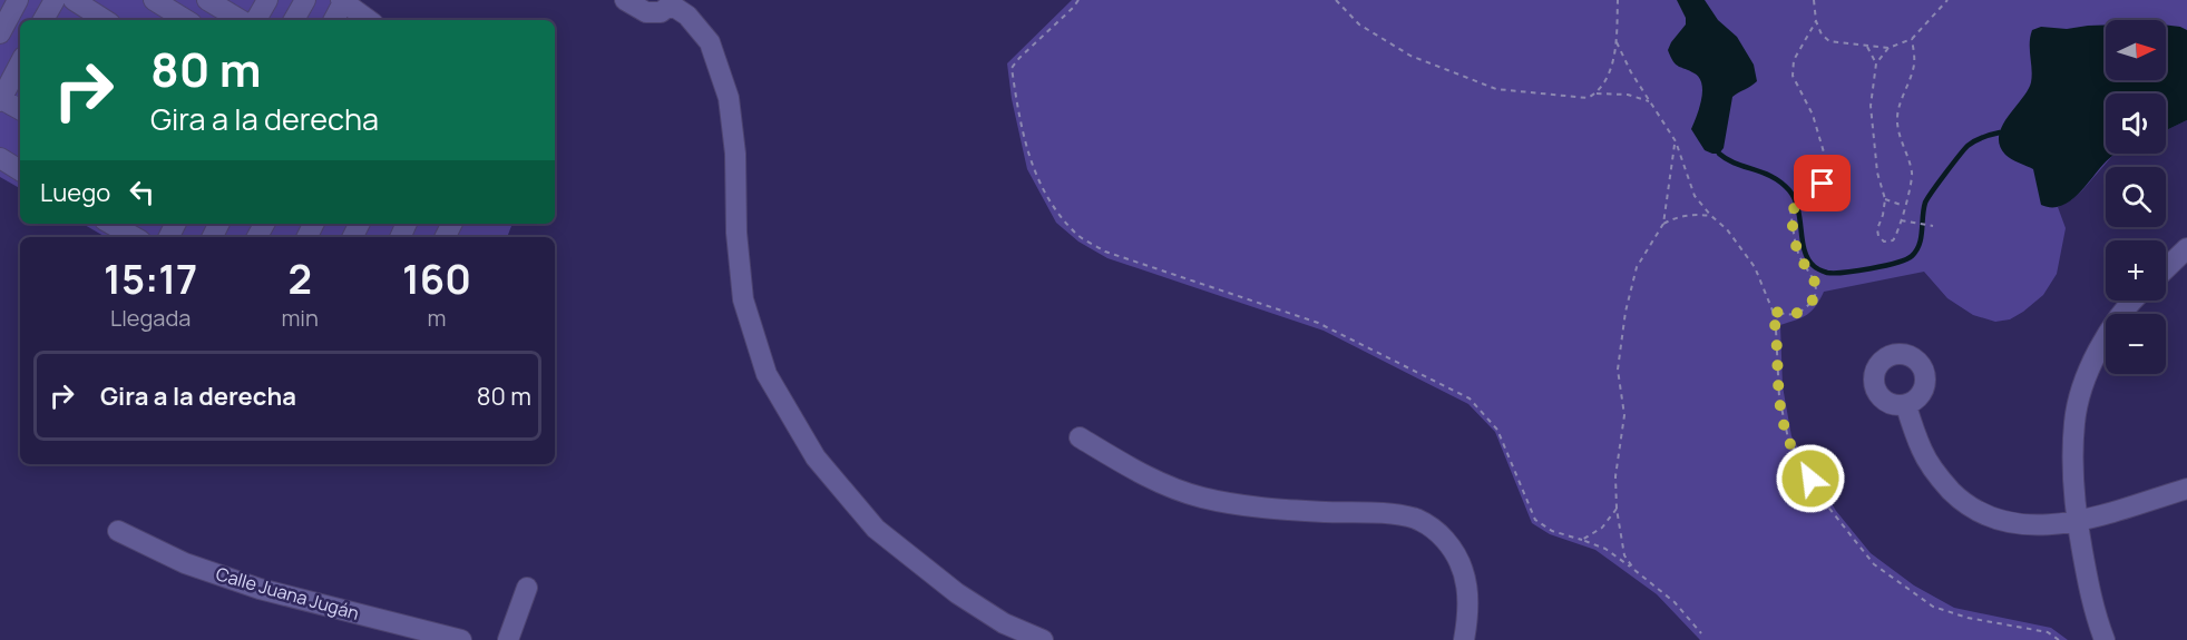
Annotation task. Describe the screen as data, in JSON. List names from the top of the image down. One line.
{"streets":{"street":["Calle Juana Jugán"]},"north":"right","page":{"map_buttons":["+","−"],"turn":["80 m","Gira a la derecha"],"then":"Luego","eta":["15:17","Llegada","2","min","160","m"],"list":[{"name":"Gira a la derecha","value":"80 m"}]}}
